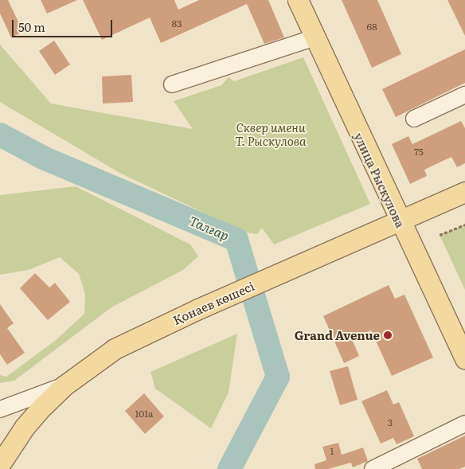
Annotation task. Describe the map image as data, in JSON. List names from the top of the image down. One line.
{"streets":{"main road":["улица Рыскулова","Қонаев көшесі"]},"crossings":[["улица Рыскулова","Қонаев көшесі"]],"water":["Талғар"],"parks":["Сквер имени Т. Рыскулова"],"places":["Grand Avenue"],"house_numbers":["83","68","75","101а","3","1"],"scale_bar":"50 m"}
